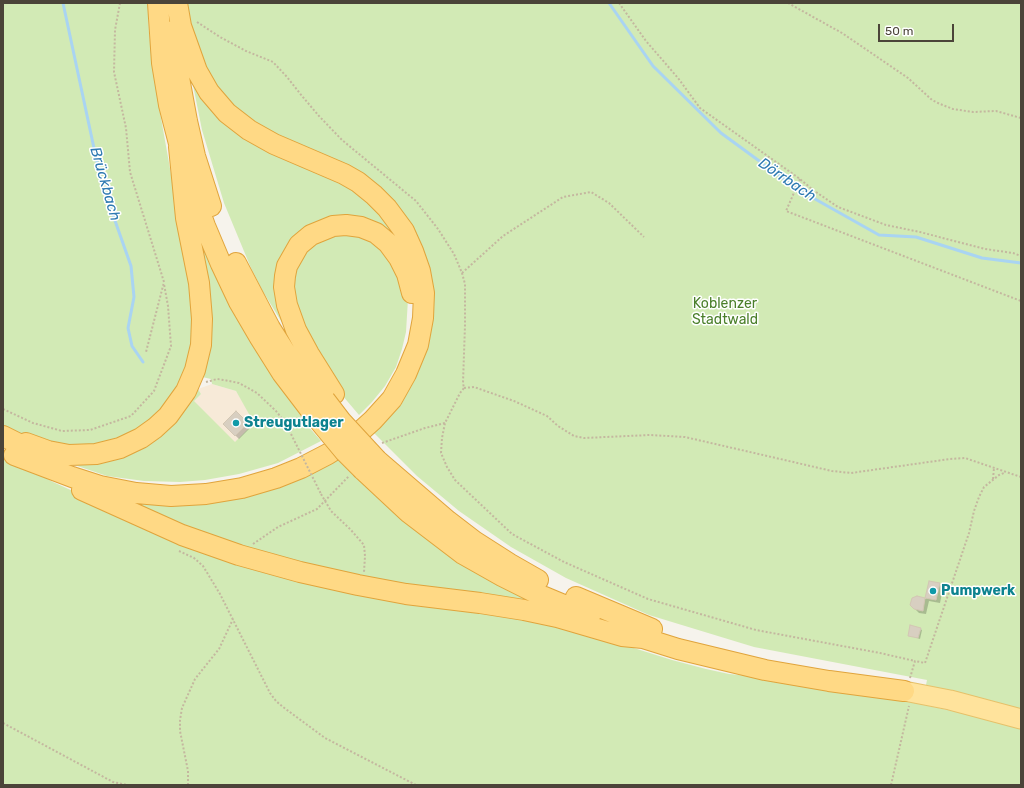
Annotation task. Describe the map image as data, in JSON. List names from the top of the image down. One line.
{"water":["Dörrbach","Brückbach"],"parks":["Koblenzer Stadtwald"],"places":["Streugutlager","Pumpwerk"],"scale_bar":"50 m"}
